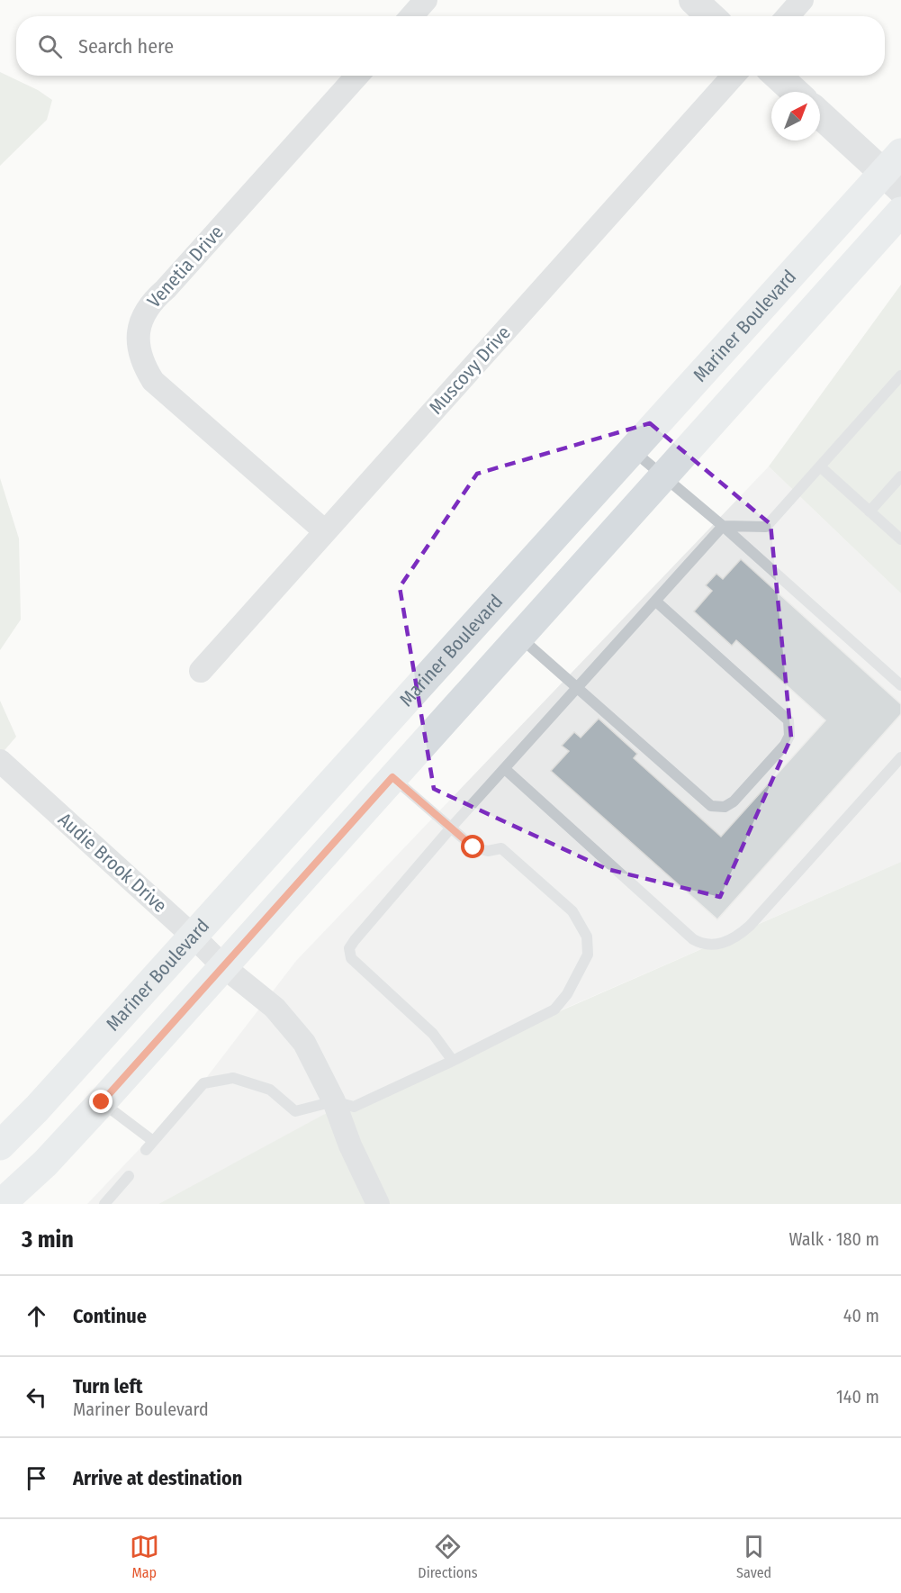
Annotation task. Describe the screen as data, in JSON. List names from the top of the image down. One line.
{"streets":{"main road":["Mariner Boulevard"],"street":["Venetia Drive","Muscovy Drive","Audie Brook Drive"]},"crossings":[["Venetia Drive","Muscovy Drive"],["Mariner Boulevard","Audie Brook Drive"]],"north":"top right","page":{"search":"Search here","heading":["3 min","Walk · 180 m"],"list":[["Continue","40 m"],["Turn left","Mariner Boulevard","140 m"],"Arrive at destination"],"nav":["Map","Directions","Saved"]}}
